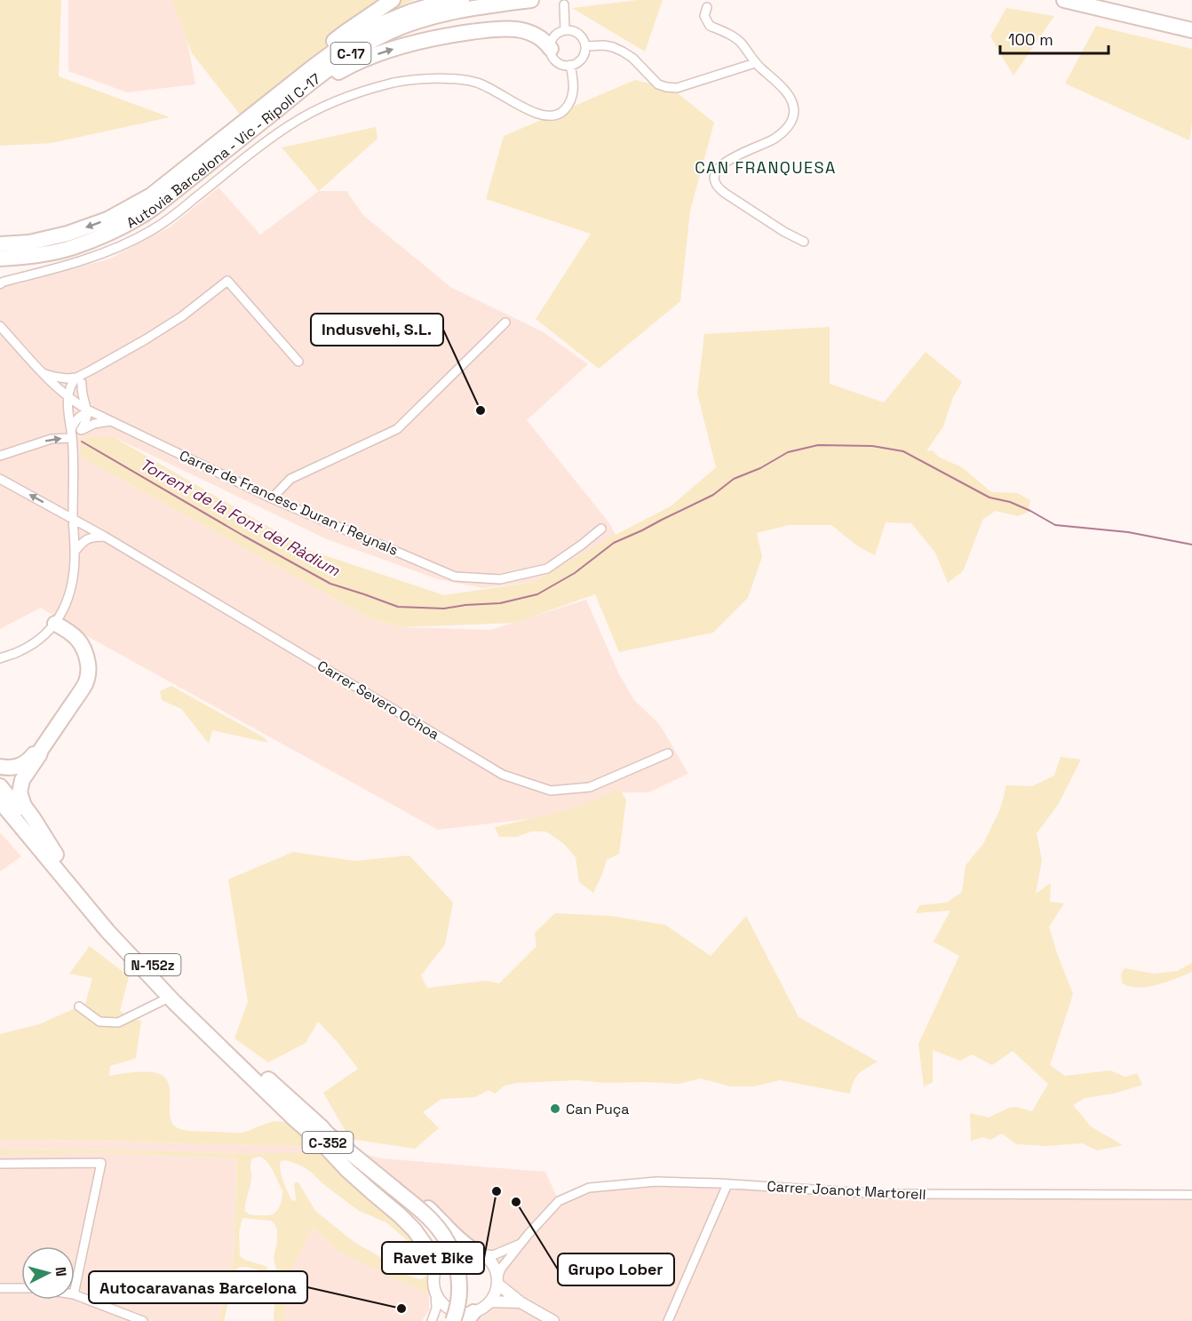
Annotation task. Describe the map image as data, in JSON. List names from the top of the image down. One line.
{"streets":{"highway":["C-17","Autovia Barcelona - Vic - Ripoll C-17","N-152z","C-352"],"street":["Carrer de Francesc Duran i Reynals","Carrer Severo Ochoa","Carrer Joanot Martorell"]},"crossings":[["N-152z","C-352"],["N-152z","Carrer Joanot Martorell"]],"districts":["CAN FRANQUESA"],"water":["Torrent de la Font del Ràdium"],"places":["Indusvehi, S.L.","Can Puça","Ravet Bike","Grupo Lober","Autocaravanas Barcelona"],"scale_bar":"100 m","north":"right"}
